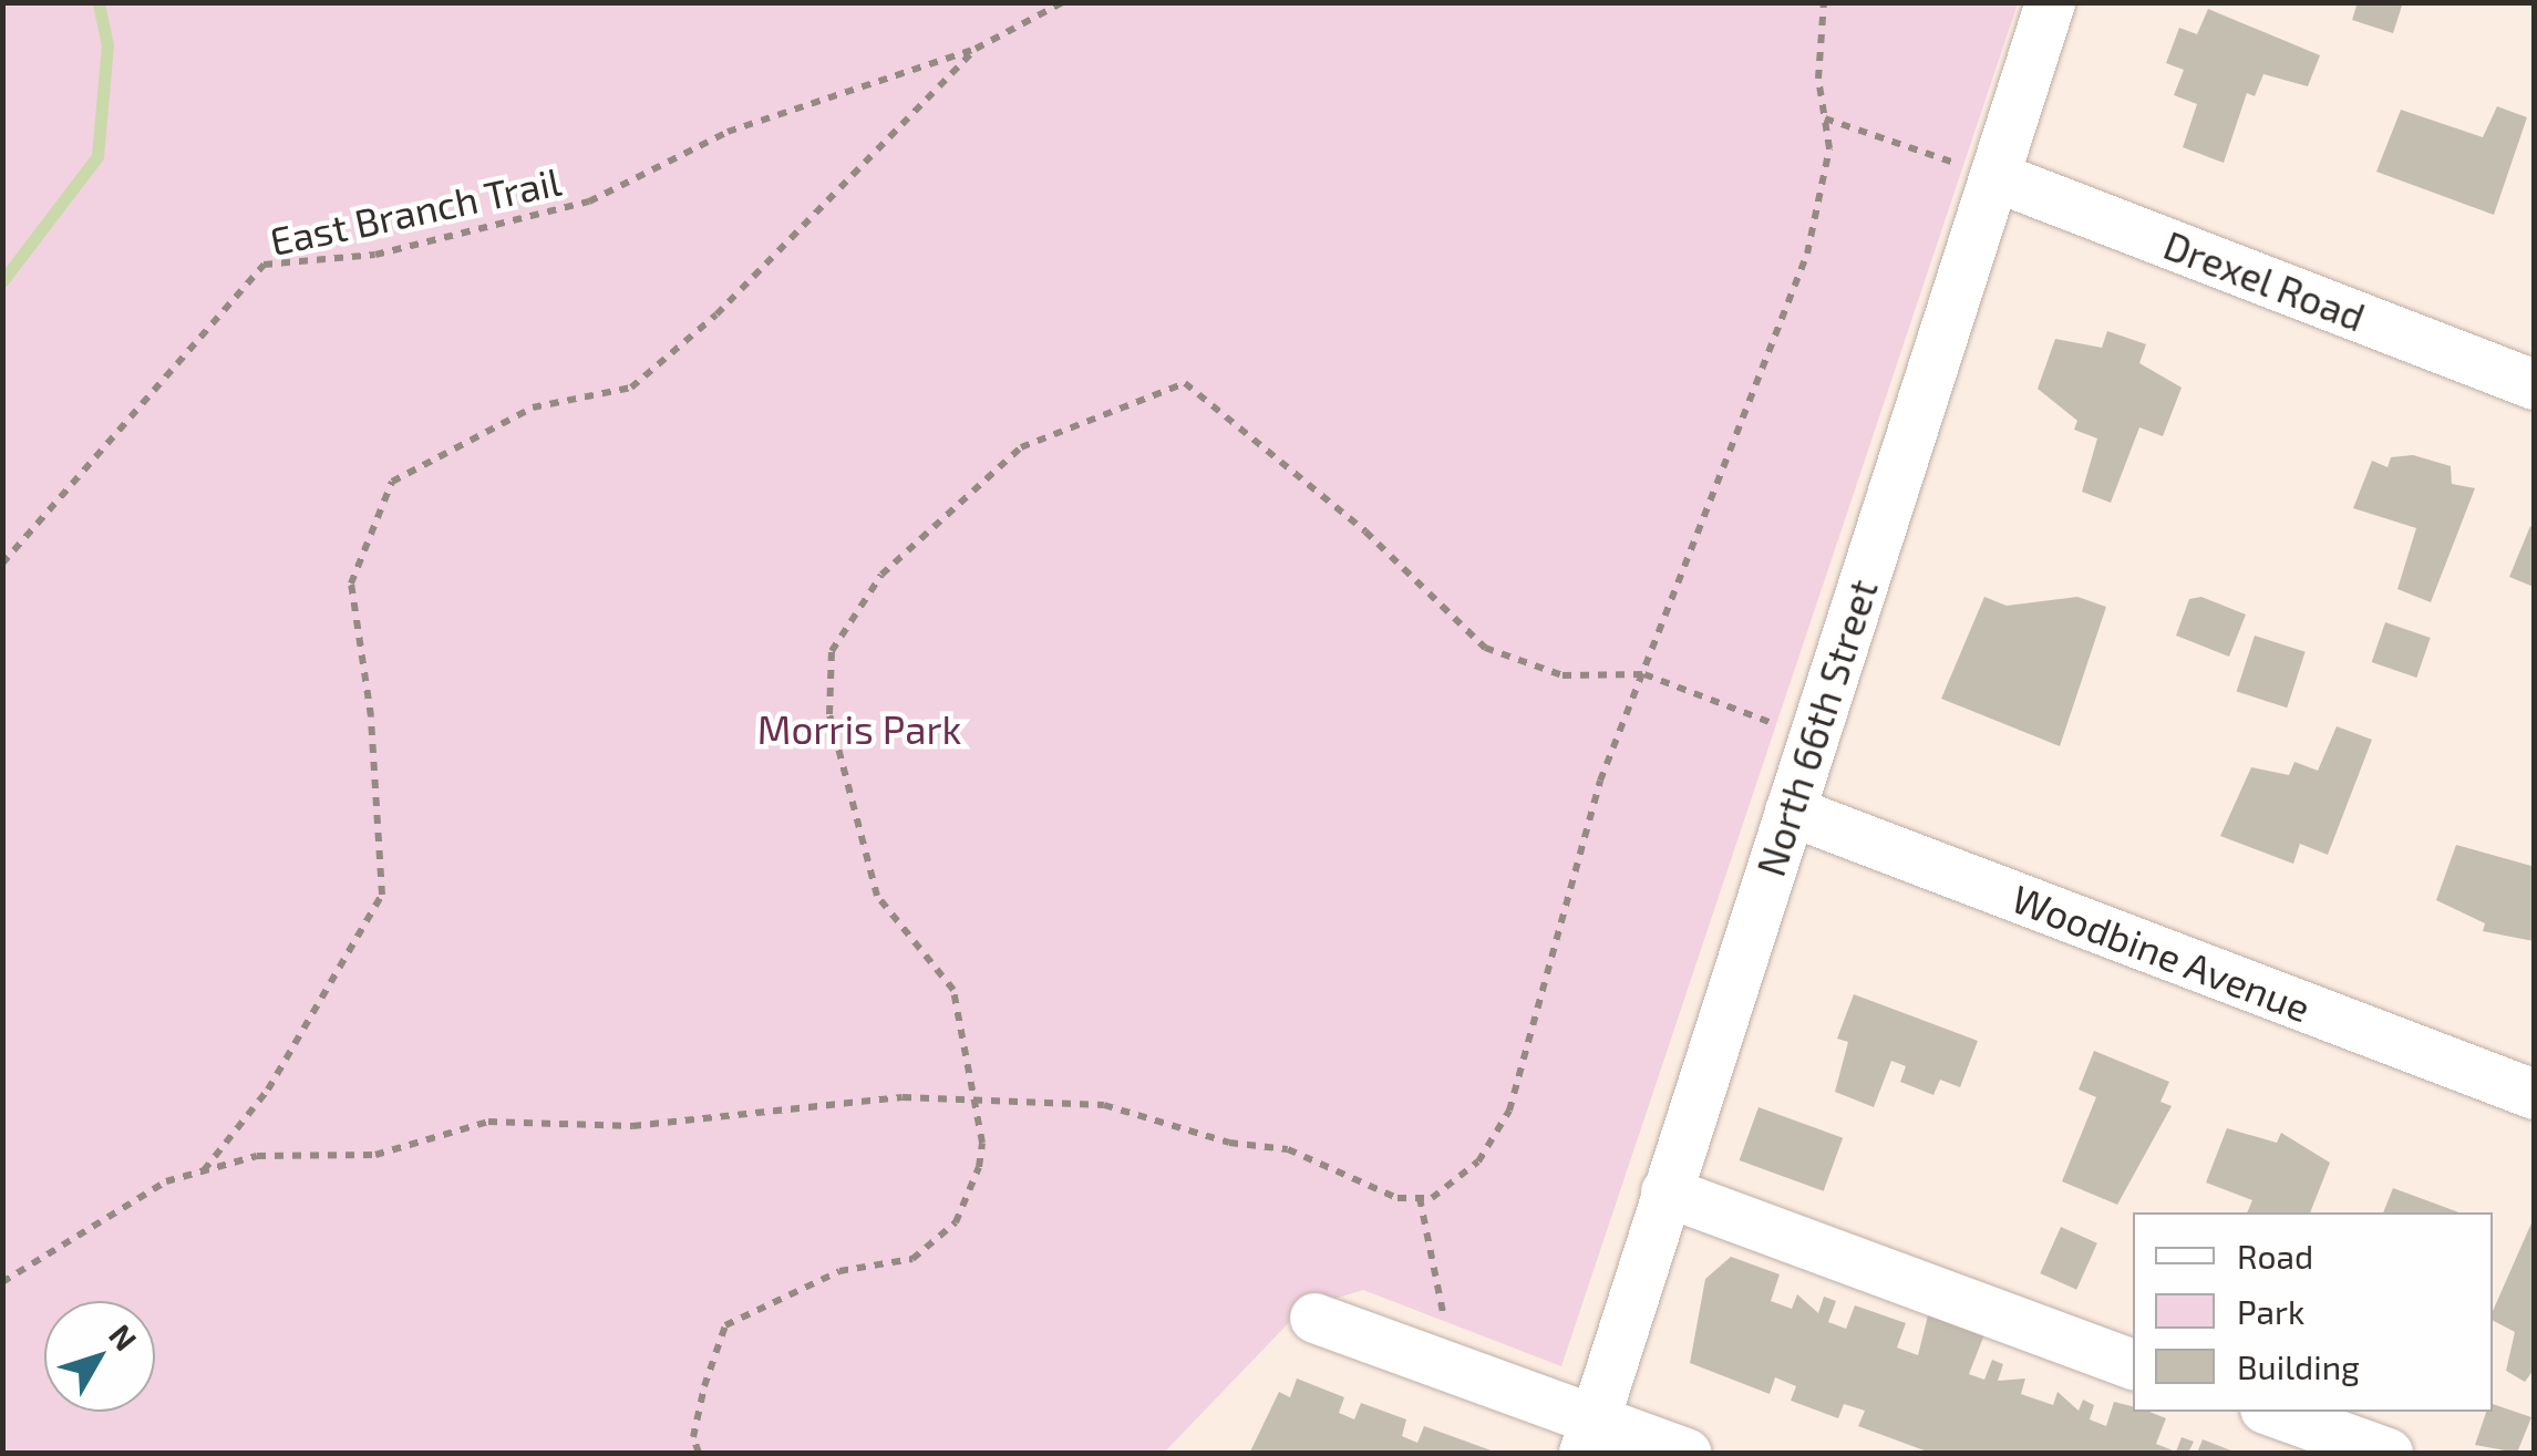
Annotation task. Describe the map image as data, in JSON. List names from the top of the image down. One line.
{"streets":{"street":["Drexel Road","North 66th Street","Woodbine Avenue"],"path":["East Branch Trail"]},"crossings":[["Drexel Road","North 66th Street"],["North 66th Street","Woodbine Avenue"]],"parks":["Morris Park"],"legend":["Road","Park","Building"],"north":"top right"}
